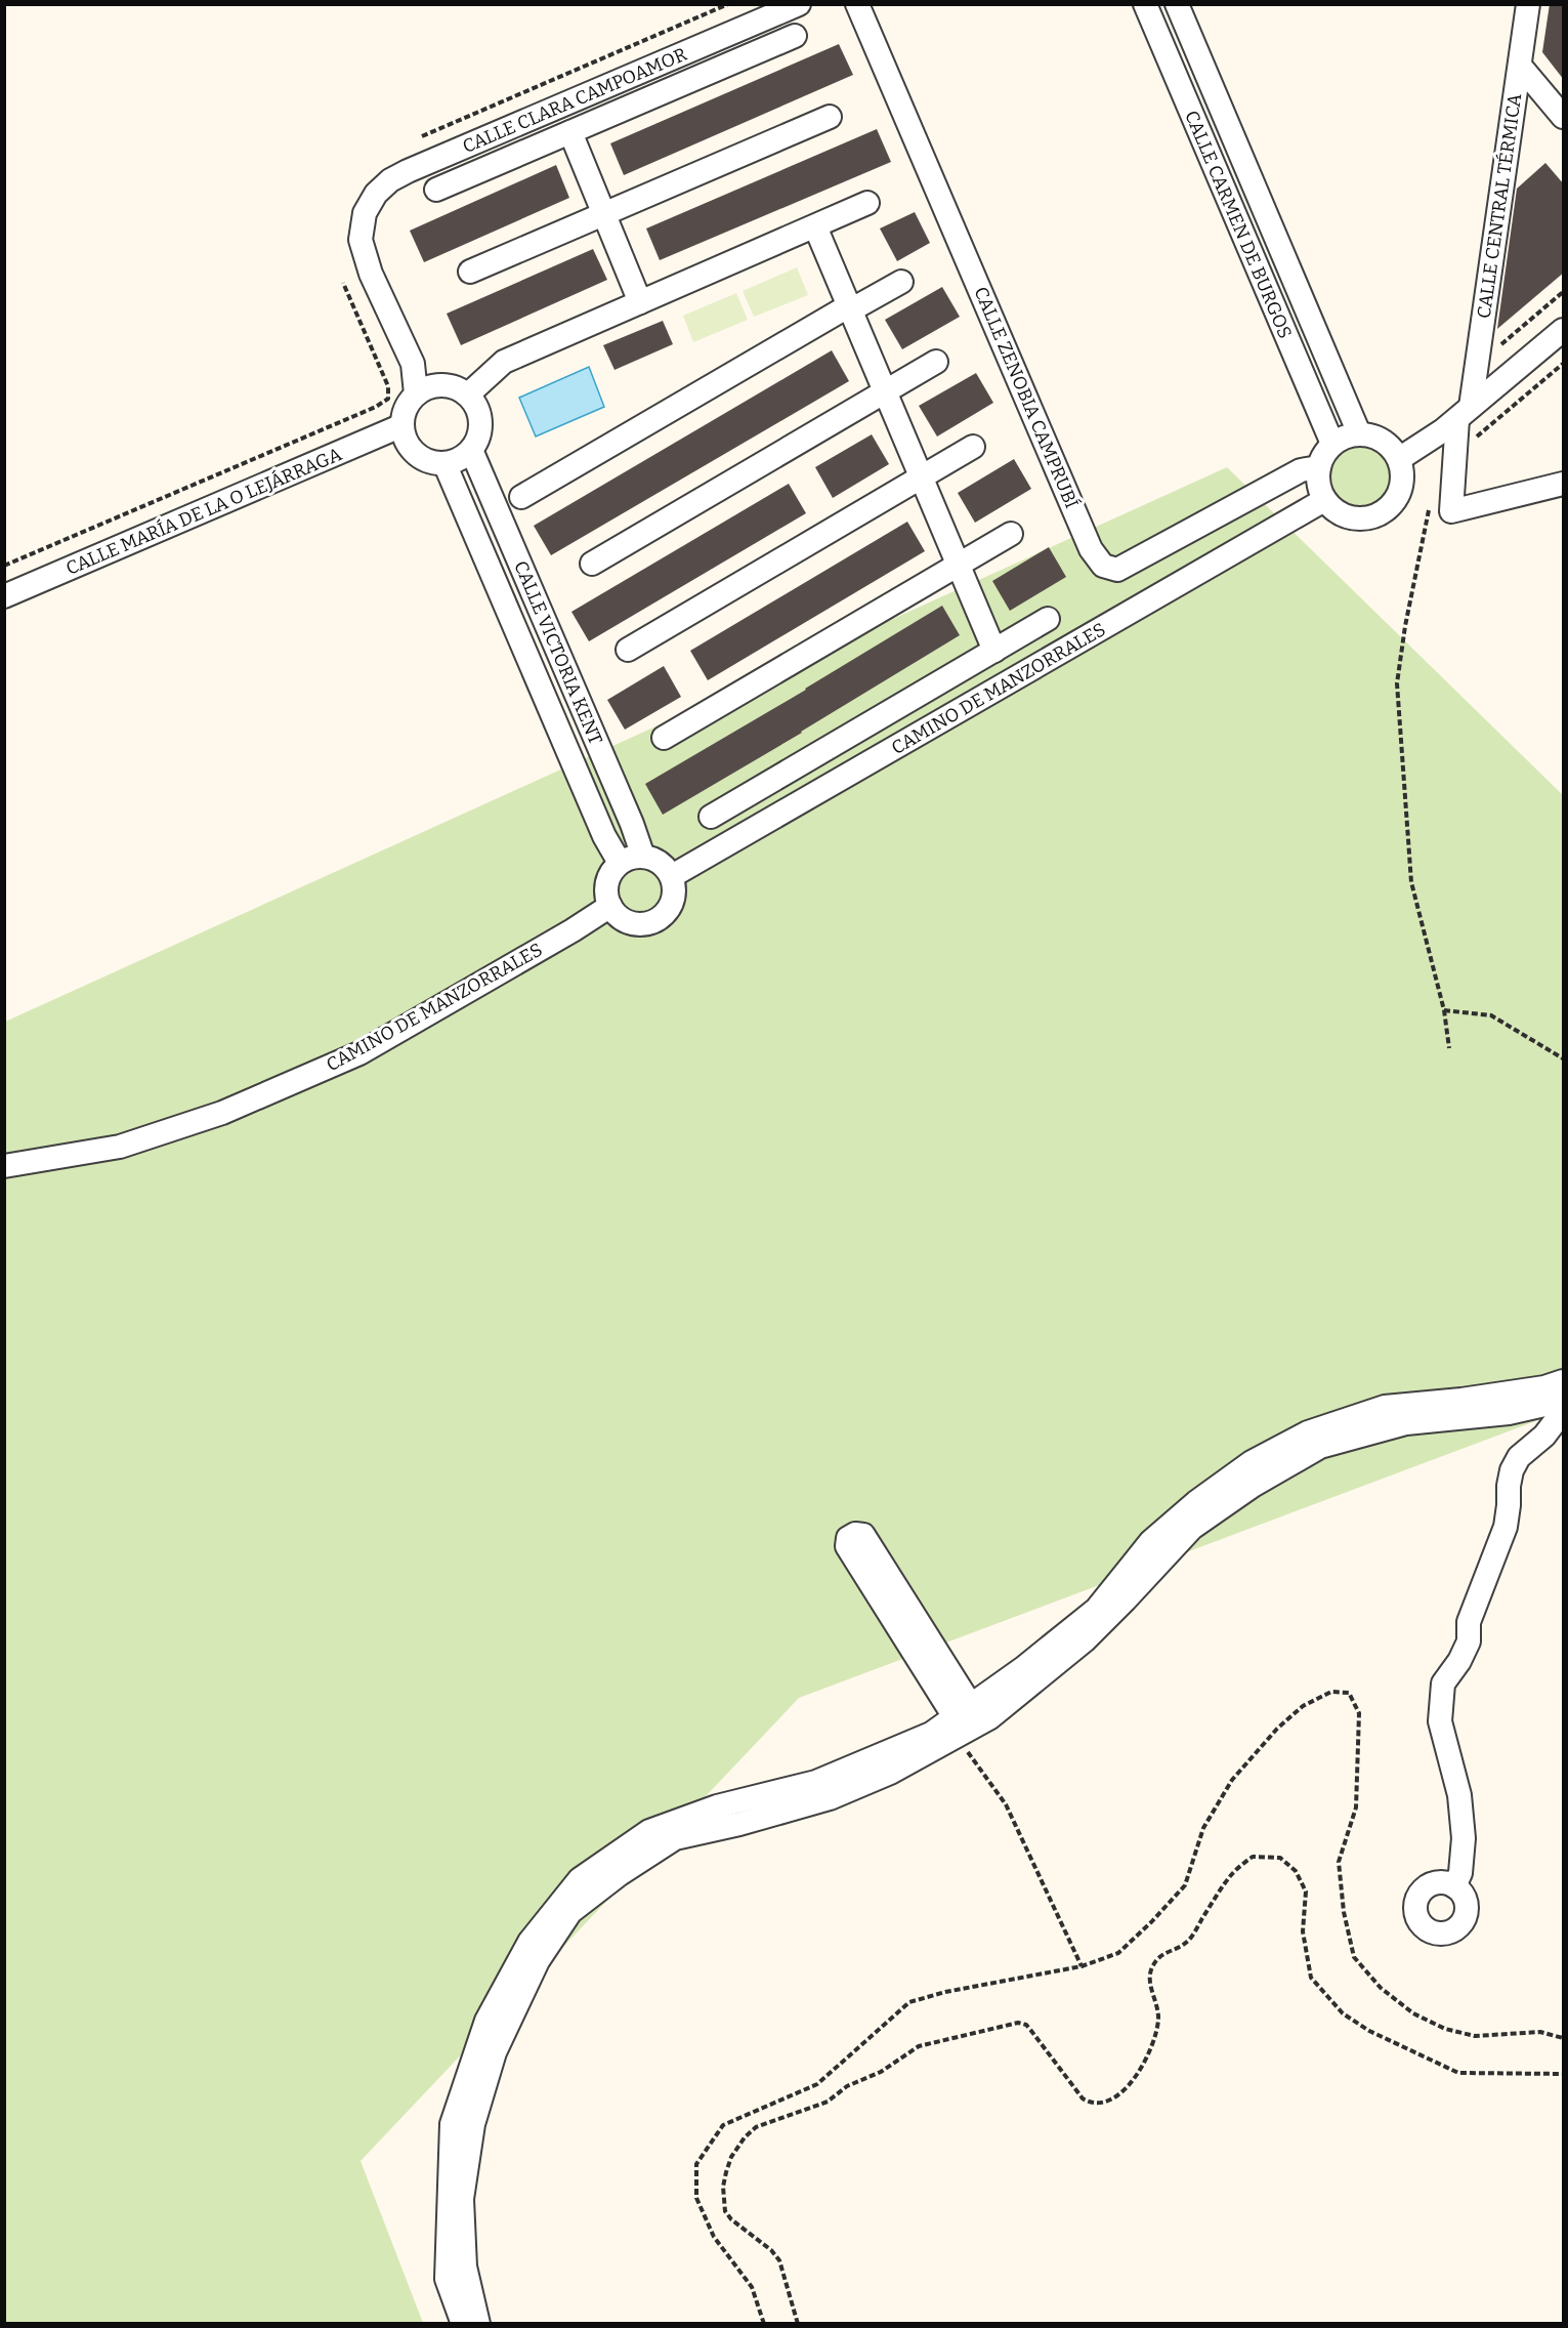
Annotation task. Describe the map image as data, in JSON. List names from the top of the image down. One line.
{"streets":{"street":["CALLE CLARA CAMPOAMOR","CALLE CENTRAL TÉRMICA","CALLE CARMEN DE BURGOS","CALLE ZENOBIA CAMPRUBÍ","CALLE MARÍA DE LA O LEJÁRRAGA","CALLE VICTORIA KENT","CAMINO DE MANZORRALES"]},"crossings":[["CALLE CARMEN DE BURGOS","CALLE ZENOBIA CAMPRUBÍ"],["CALLE CARMEN DE BURGOS","CAMINO DE MANZORRALES"],["CALLE ZENOBIA CAMPRUBÍ","CAMINO DE MANZORRALES"],["CALLE MARÍA DE LA O LEJÁRRAGA","CALLE VICTORIA KENT"],["CALLE VICTORIA KENT","CAMINO DE MANZORRALES"]]}
